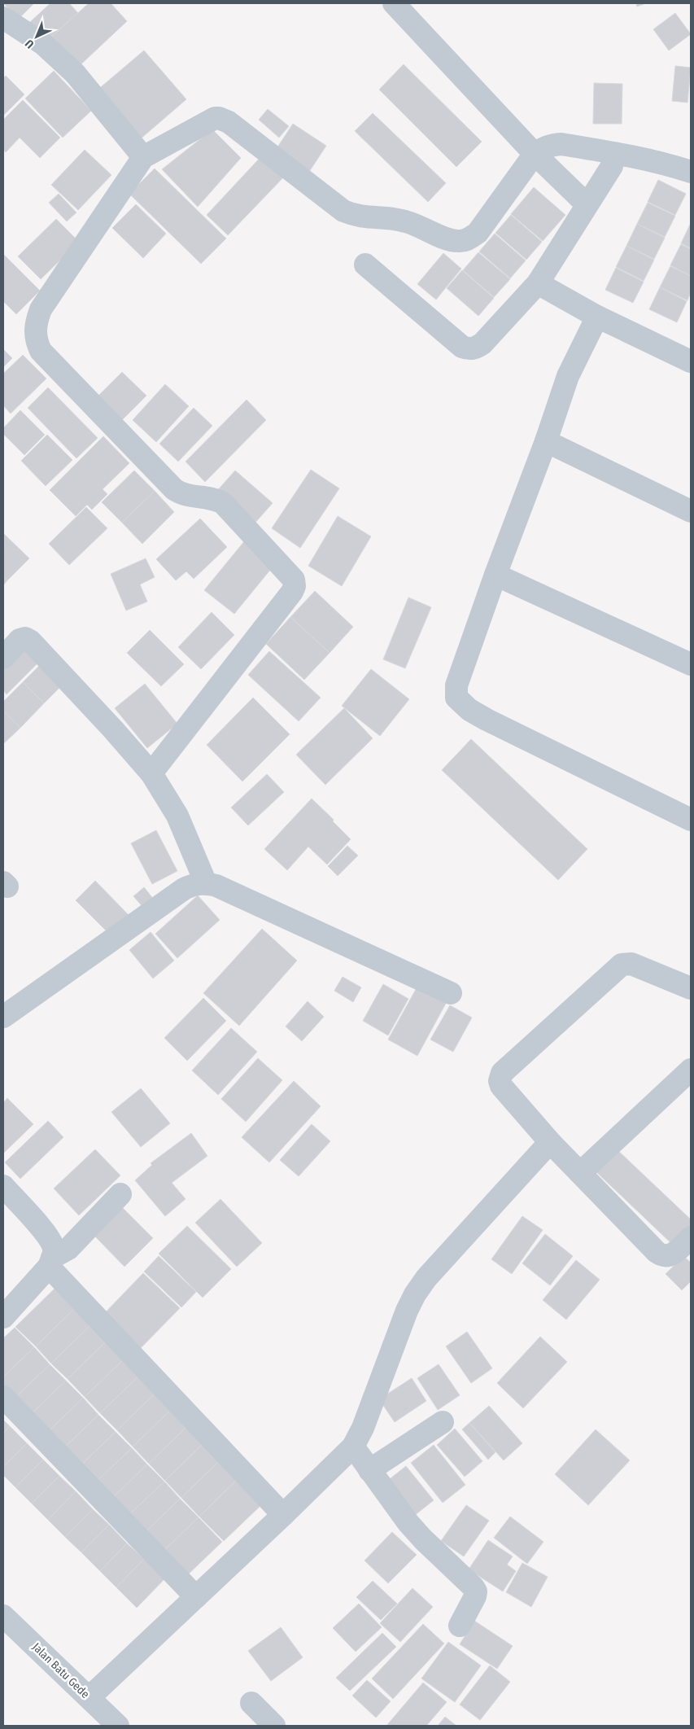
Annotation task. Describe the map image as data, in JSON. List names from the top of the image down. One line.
{"streets":{"street":["Jalan Batu Gede"]},"north":"bottom left"}
